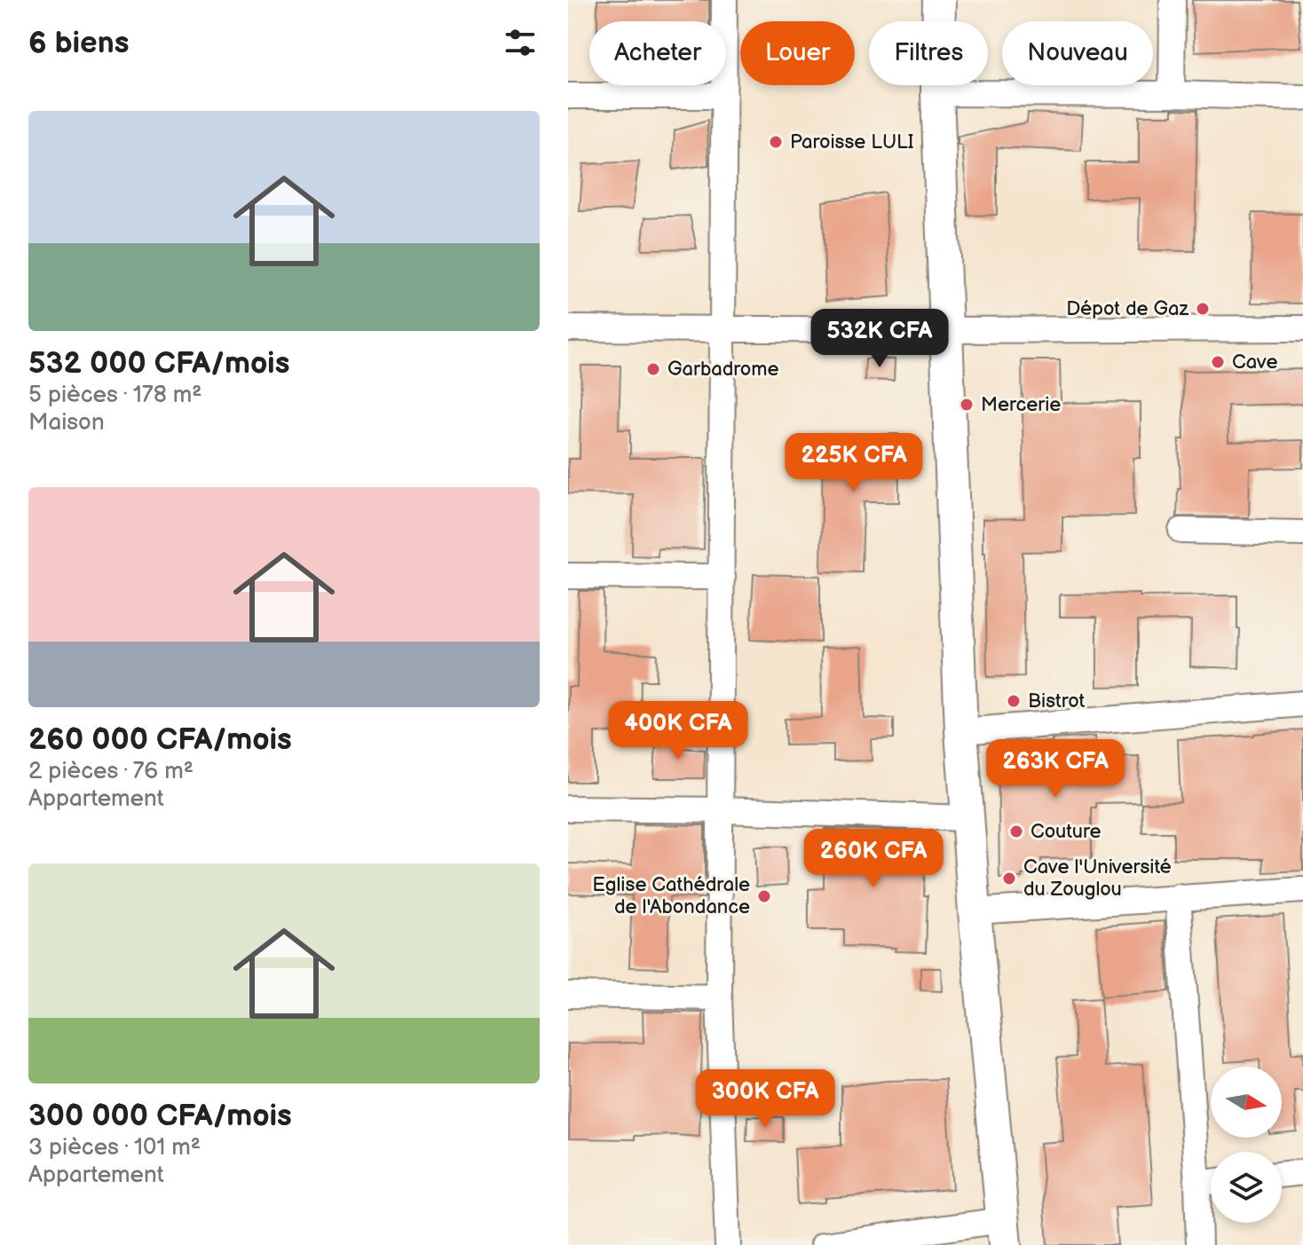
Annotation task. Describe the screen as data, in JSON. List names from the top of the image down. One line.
{"places":["Paroisse LULI","Dépot de Gaz","Cave","Garbadrome","Mercerie","Bistrot","Couture","Cave l'Université du Zouglou","Eglise Cathédrale de l'Abondance"],"north":"right","page":{"heading":"6 biens","chip":["Acheter","Louer","Filtres","Nouveau"],"list":[{"name":"532 000 CFA/mois","note":"5 pièces · 178 m² · Maison"},{"name":"260 000 CFA/mois","note":"2 pièces · 76 m² · Appartement"},{"name":"300 000 CFA/mois","note":"3 pièces · 101 m² · Appartement"}],"price":["532K CFA","225K CFA","400K CFA","263K CFA","260K CFA","300K CFA"]}}
